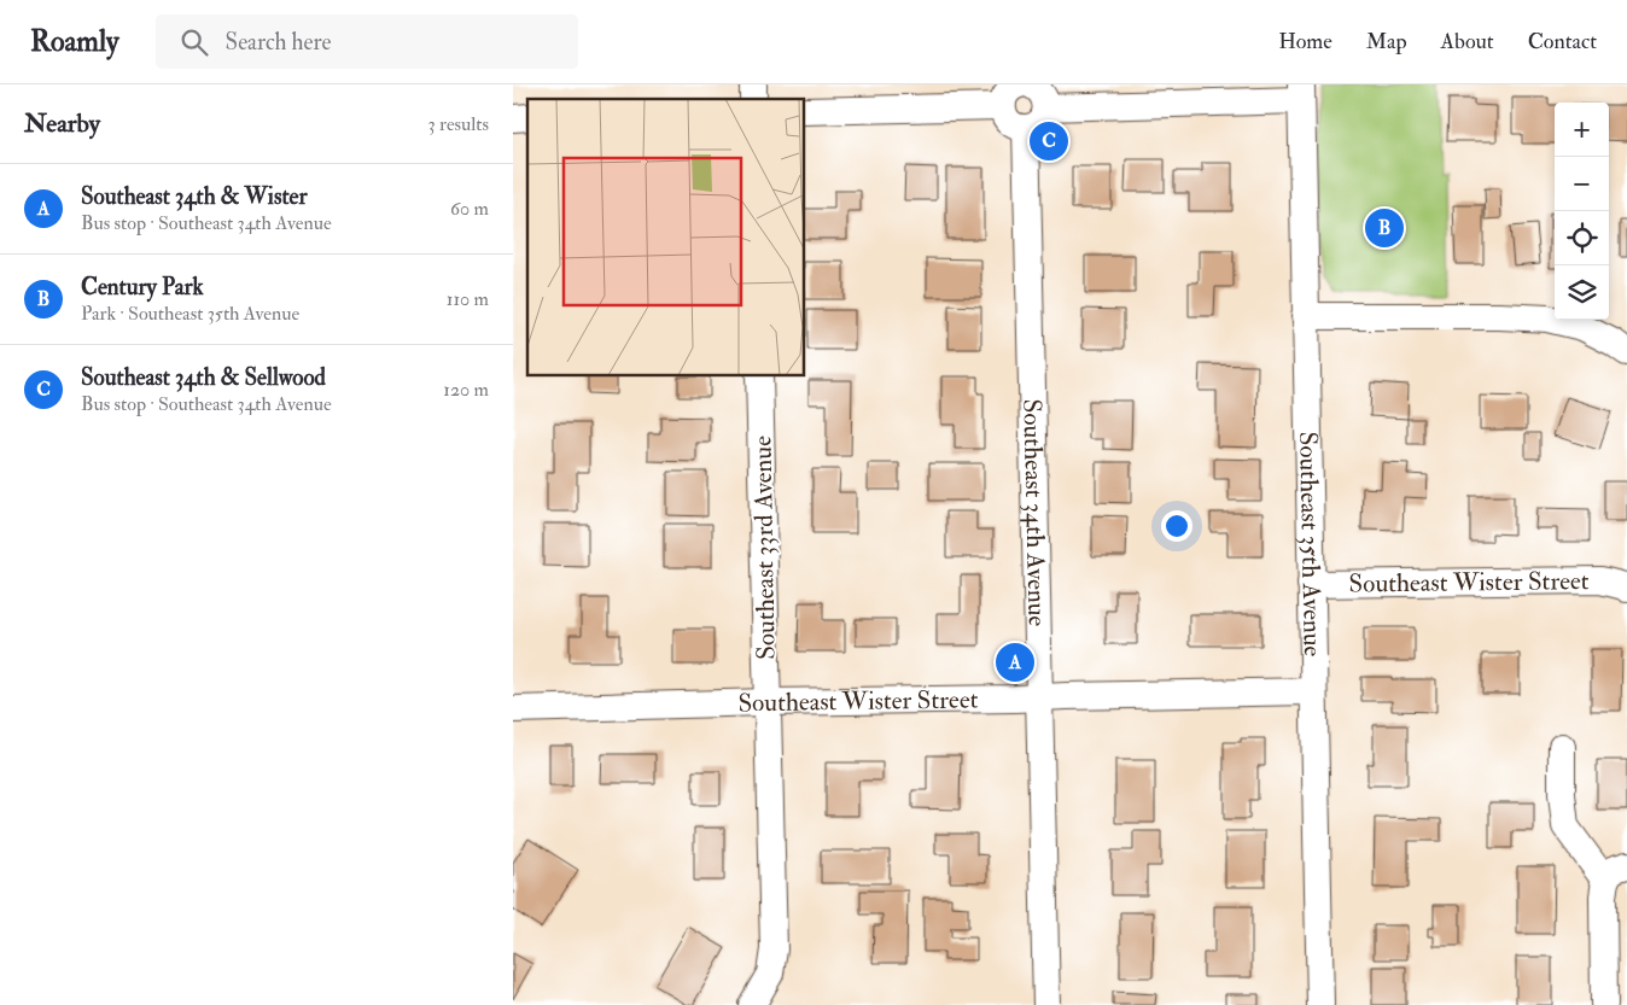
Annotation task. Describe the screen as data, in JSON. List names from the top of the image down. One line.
{"streets":{"street":["Southeast 34th Avenue","Southeast 35th Avenue","Southeast 33rd Avenue","Southeast Wister Street"]},"crossings":[["Southeast 34th Avenue","Southeast Wister Street"],["Southeast 35th Avenue","Southeast Wister Street"],["Southeast 33rd Avenue","Southeast Wister Street"]],"page":{"header":"Roamly","search":"Search here","nav":["Home","Map","About","Contact"],"heading":["Nearby","3 results"],"map_buttons":["+","−"],"pins":["C","B","A"],"list":[{"mark":"A","name":"Southeast 34th & Wister","note":"Bus stop · Southeast 34th Avenue","value":"60 m"},{"mark":"B","name":"Century Park","note":"Park · Southeast 35th Avenue","value":"110 m"},{"mark":"C","name":"Southeast 34th & Sellwood","note":"Bus stop · Southeast 34th Avenue","value":"120 m"}]}}
